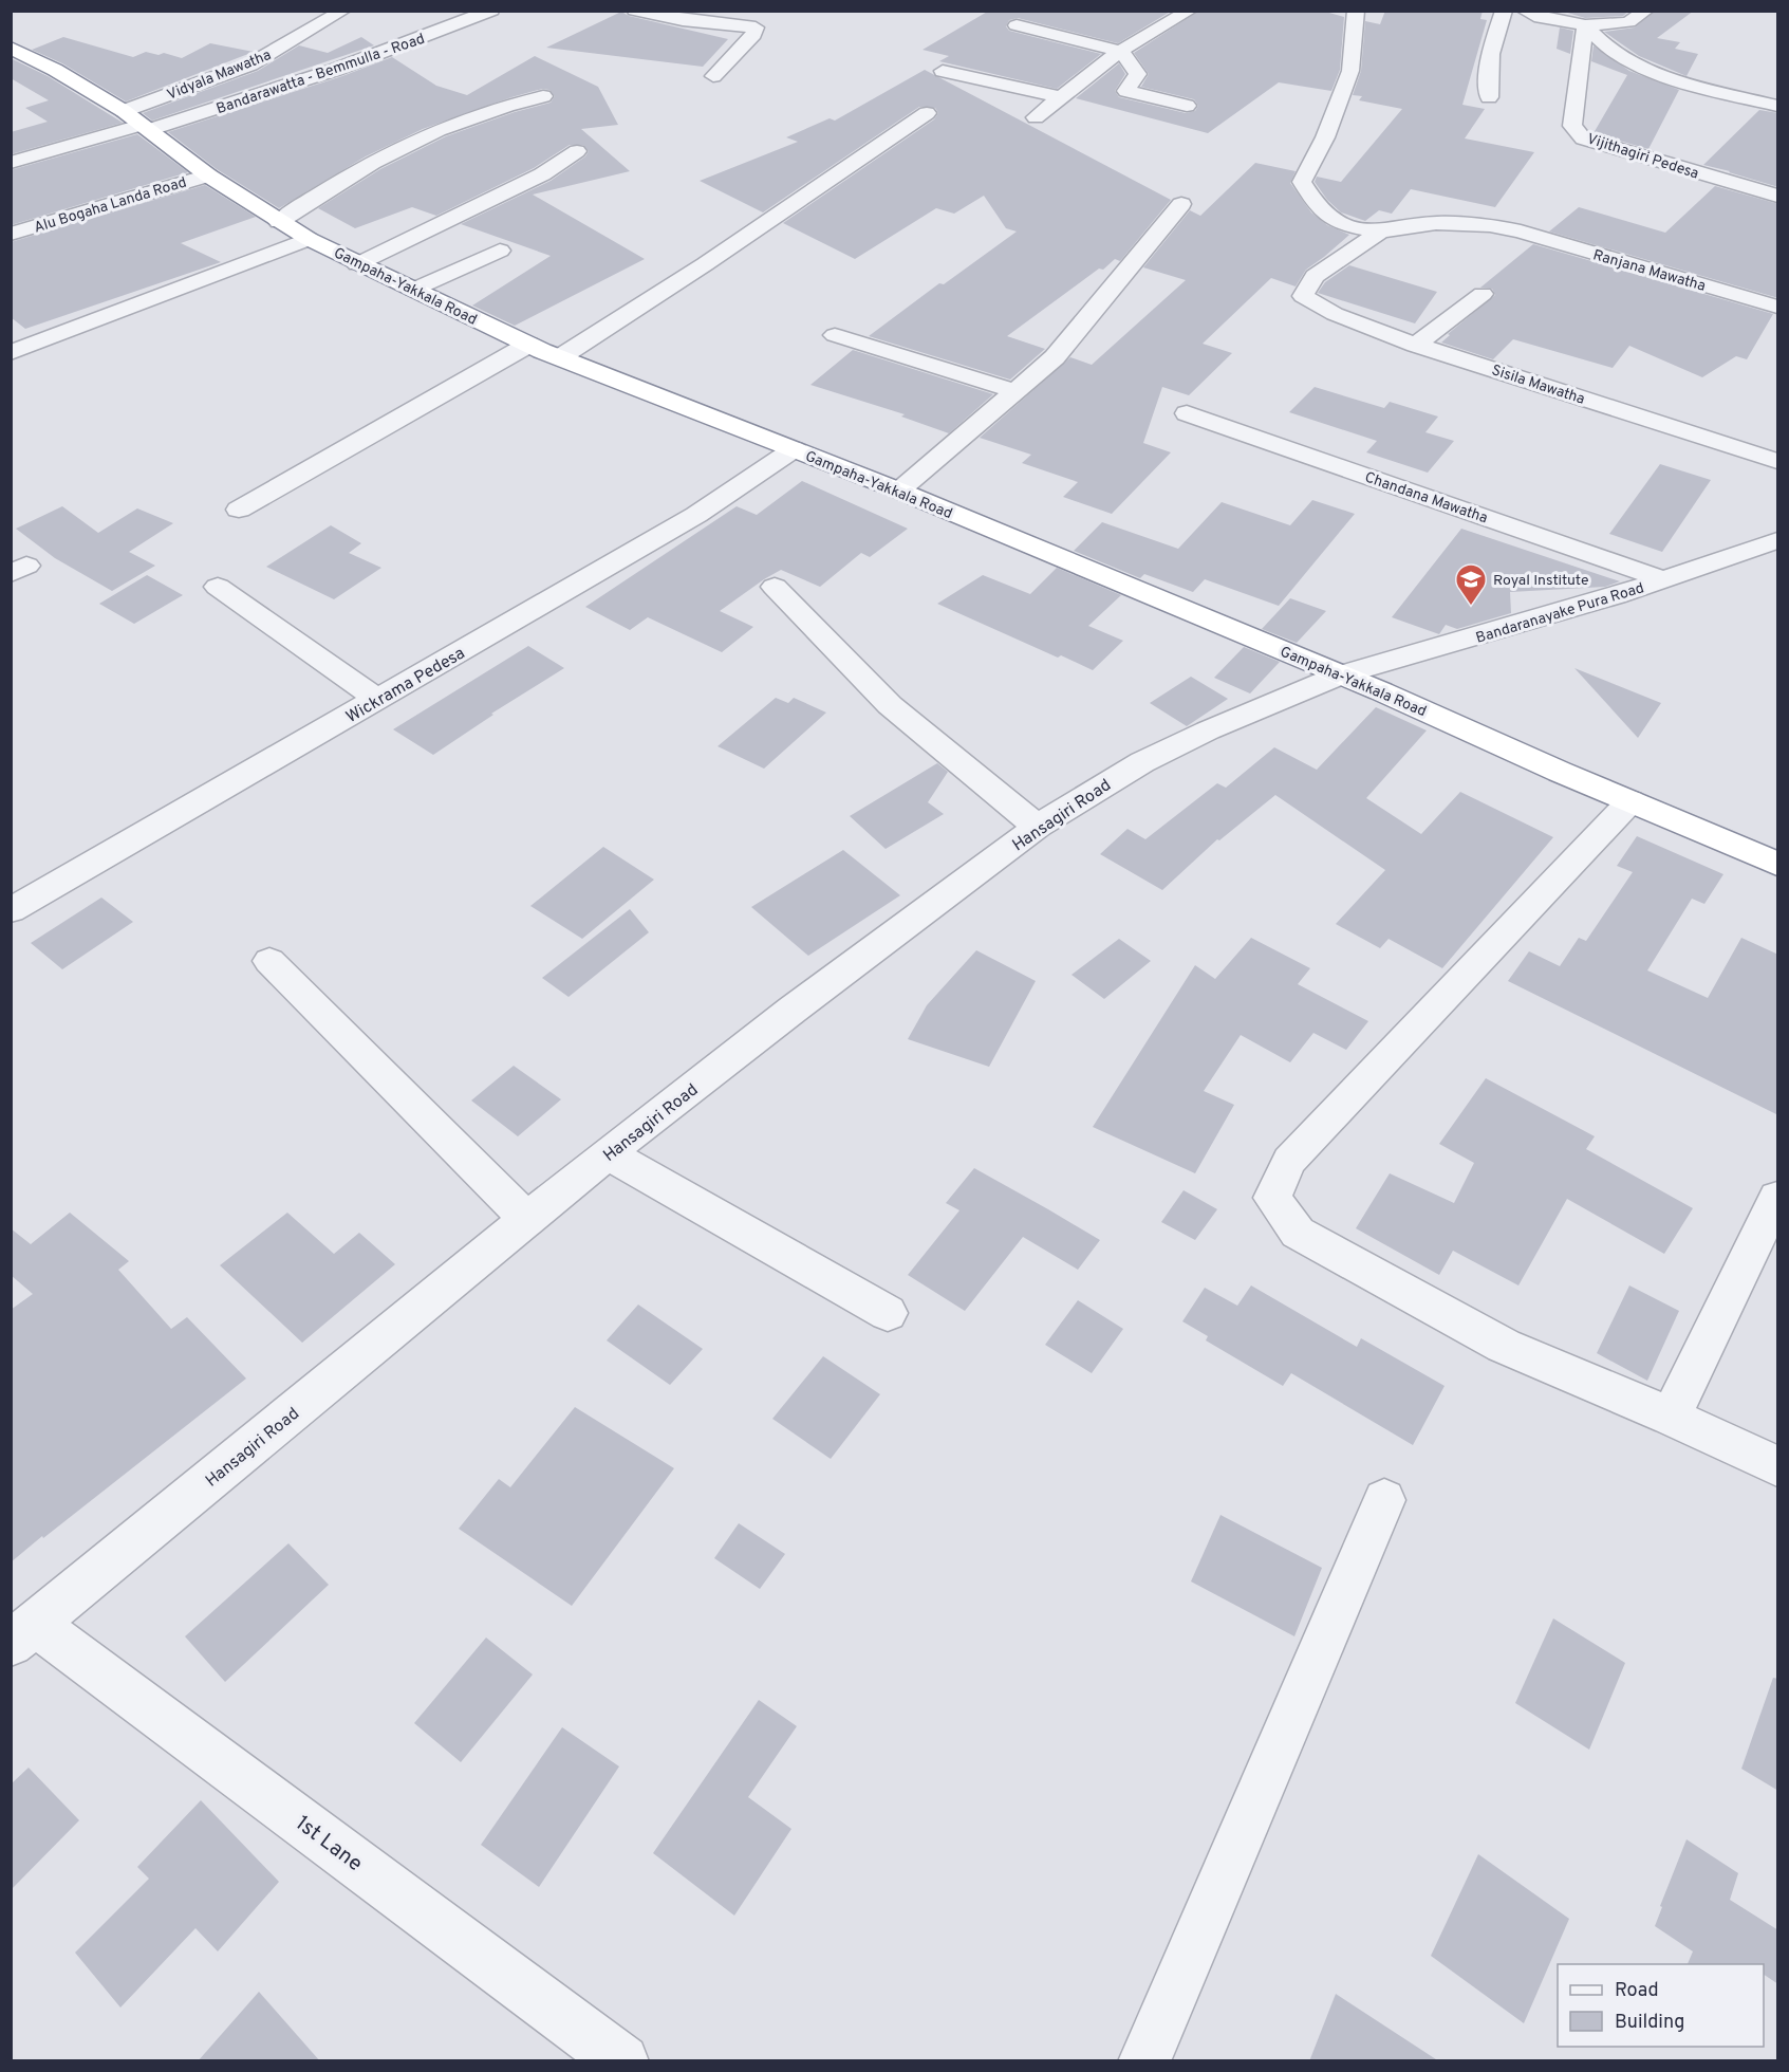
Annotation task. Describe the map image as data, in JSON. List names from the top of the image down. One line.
{"streets":{"highway":["Gampaha-Yakkala Road"],"street":["Bandarawatta - Bemmulla - Road","Vidyala Mawatha","Vijithagiri Pedesa","Alu Bogaha Landa Road","Ranjana Mawatha","Sisila Mawatha","Chandana Mawatha","Bandaranayake Pura Road","Wickrama Pedesa","Hansagiri Road","1st Lane"]},"crossings":[["Bandarawatta - Bemmulla - Road","Vidyala Mawatha"],["Bandarawatta - Bemmulla - Road","Gampaha-Yakkala Road"],["Vidyala Mawatha","Gampaha-Yakkala Road"],["Alu Bogaha Landa Road","Gampaha-Yakkala Road"],["Ranjana Mawatha","Sisila Mawatha"],["Gampaha-Yakkala Road","Bandaranayake Pura Road"],["Gampaha-Yakkala Road","Wickrama Pedesa"],["Gampaha-Yakkala Road","Hansagiri Road"],["Chandana Mawatha","Bandaranayake Pura Road"],["Bandaranayake Pura Road","Hansagiri Road"],["Hansagiri Road","1st Lane"]],"places":{"school or university":["Royal Institute"]},"legend":["Road","Building"]}
